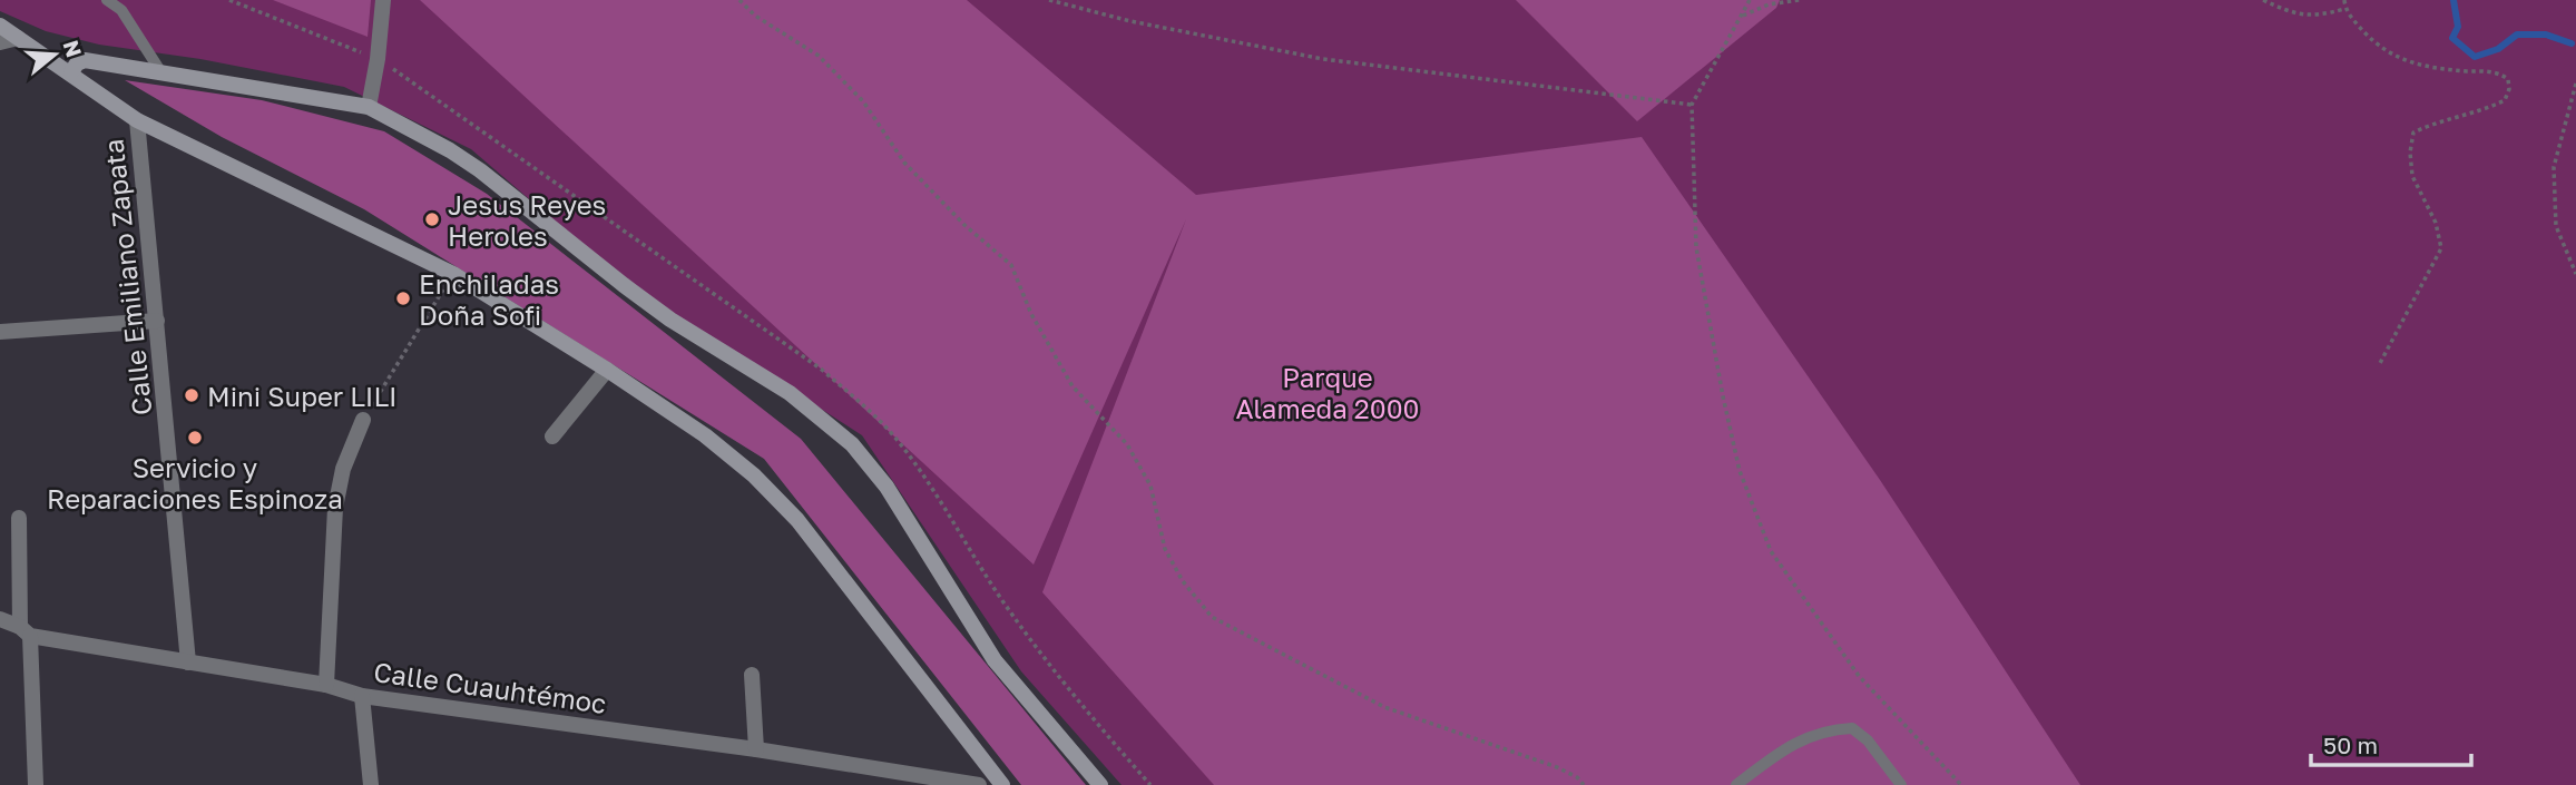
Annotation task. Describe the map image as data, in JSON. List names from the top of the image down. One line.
{"streets":{"street":["Calle Emiliano Zapata","Calle Cuauhtémoc"]},"crossings":[["Calle Emiliano Zapata","Calle Cuauhtémoc"]],"parks":["Parque Alameda 2000"],"places":["Jesus Reyes Heroles","Enchiladas Doña Sofi","Mini Super LILI","Servicio y Reparaciones Espinoza"],"scale_bar":"50 m","north":"right"}
